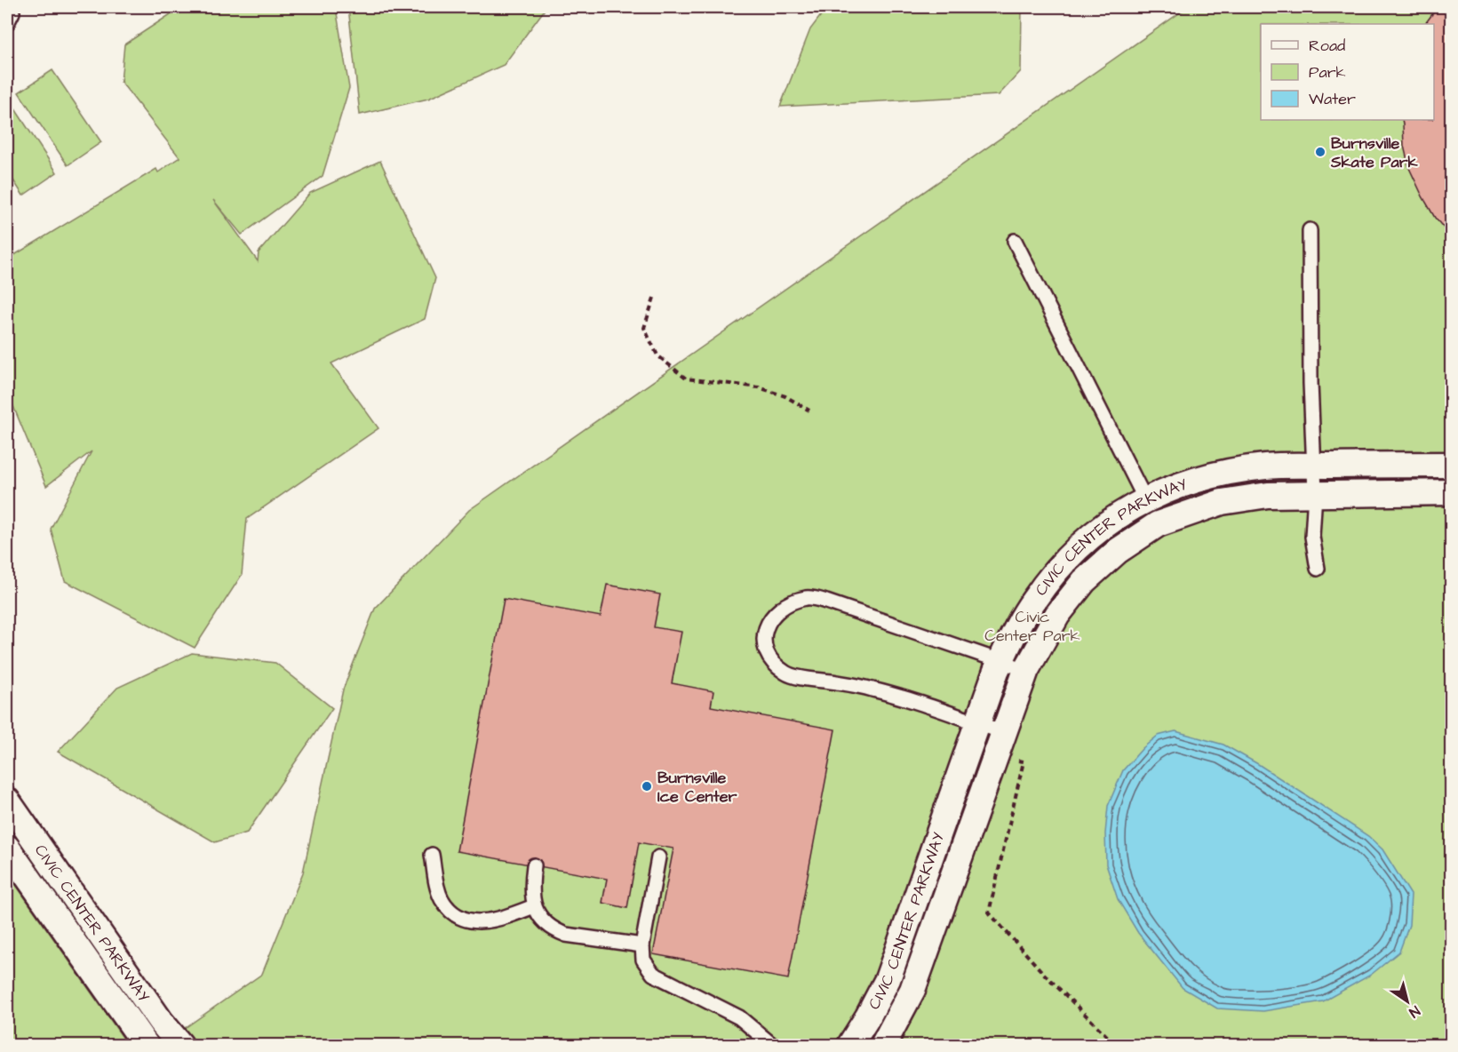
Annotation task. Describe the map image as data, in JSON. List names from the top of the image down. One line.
{"streets":{"street":["CIVIC CENTER PARKWAY"]},"parks":["Civic Center Park"],"places":["Burnsville Skate Park","Burnsville Ice Center"],"legend":["Road","Park","Water"],"north":"bottom right"}
